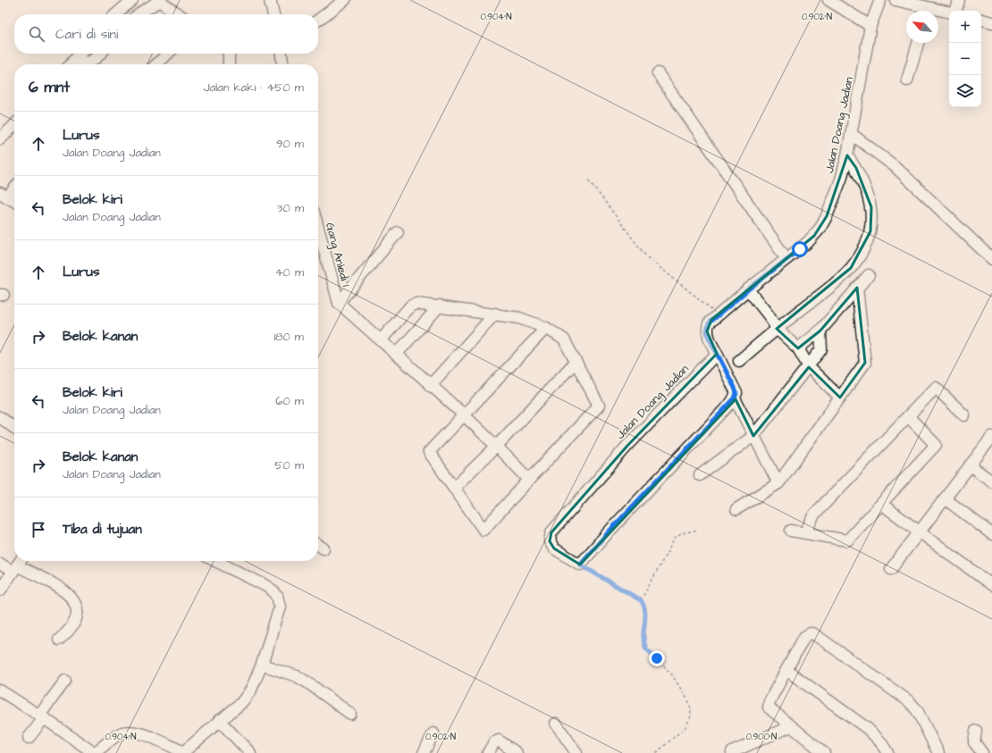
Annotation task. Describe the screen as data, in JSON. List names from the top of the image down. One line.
{"streets":{"street":["Jalan Doang Jadian","Gang Anledi 1"]},"north":"top left","page":{"map_buttons":["+","−"],"search":"Cari di sini","heading":["6 mnt","Jalan kaki · 450 m"],"list":[["Lurus","Jalan Doang Jadian","90 m"],["Belok kiri","Jalan Doang Jadian","30 m"],["Lurus","40 m"],["Belok kanan","180 m"],["Belok kiri","Jalan Doang Jadian","60 m"],["Belok kanan","Jalan Doang Jadian","50 m"],"Tiba di tujuan"]},"coordinates":["0.904°N","0.902°N","0.900°N"]}
